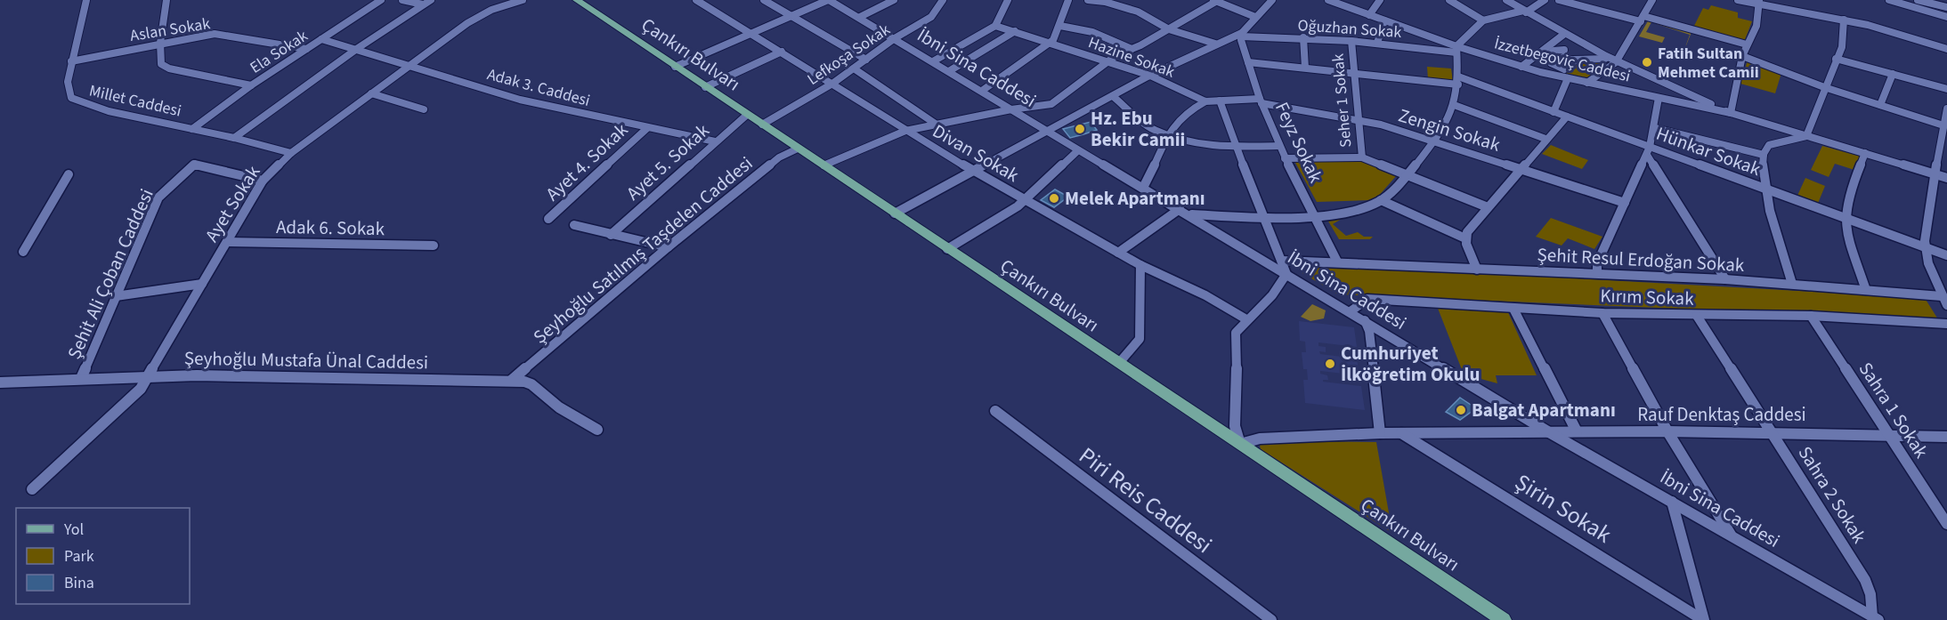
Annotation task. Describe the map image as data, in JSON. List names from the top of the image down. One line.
{"streets":{"main road":["Çankırı Bulvarı"],"street":["Oğuzhan Sokak","Aslan Sokak","Ela Sokak","Lefkoşa Sokak","Hazine Sokak","İzzetbegoviç Caddesi","İbni Sina Caddesi","Adak 3. Caddesi","Millet Caddesi","Seher 1 Sokak","Zengin Sokak","Feyz Sokak","Hünkar Sokak","Divan Sokak","Ayet 4. Sokak","Ayet 5. Sokak","Ayet Sokak","Adak 6. Sokak","Şeyhoğlu Satılmış Taşdelen Caddesi","Şehit Resul Erdoğan Sokak","Şehit Ali Çoban Caddesi","Kırım Sokak","Şeyhoğlu Mustafa Ünal Caddesi","Sahra 1 Sokak","Rauf Denktaş Caddesi","Sahra 2 Sokak","Piri Reis Caddesi","Şirin Sokak"]},"crossings":[["Oğuzhan Sokak","İzzetbegoviç Caddesi"],["Oğuzhan Sokak","Seher 1 Sokak"],["Oğuzhan Sokak","Feyz Sokak"],["Aslan Sokak","Ela Sokak"],["Aslan Sokak","Millet Caddesi"],["Ela Sokak","Millet Caddesi"],["Çankırı Bulvarı","Lefkoşa Sokak"],["Çankırı Bulvarı","Ayet 5. Sokak"],["Çankırı Bulvarı","Şeyhoğlu Satılmış Taşdelen Caddesi"],["Çankırı Bulvarı","Rauf Denktaş Caddesi"],["Lefkoşa Sokak","İbni Sina Caddesi"],["Lefkoşa Sokak","Divan Sokak"],["Hazine Sokak","Zengin Sokak"],["Hazine Sokak","Feyz Sokak"],["İbni Sina Caddesi","Kırım Sokak"],["İbni Sina Caddesi","Rauf Denktaş Caddesi"],["İbni Sina Caddesi","Sahra 2 Sokak"],["Adak 3. Caddesi","Ayet 4. Sokak"],["Adak 3. Caddesi","Ayet 5. Sokak"],["Adak 3. Caddesi","Ayet Sokak"],["Millet Caddesi","Ayet Sokak"],["Seher 1 Sokak","Zengin Sokak"],["Seher 1 Sokak","Hünkar Sokak"],["Zengin Sokak","Feyz Sokak"],["Feyz Sokak","Hünkar Sokak"],["Feyz Sokak","Şehit Resul Erdoğan Sokak"],["Ayet Sokak","Adak 6. Sokak"],["Ayet Sokak","Şehit Ali Çoban Caddesi"],["Ayet Sokak","Şeyhoğlu Mustafa Ünal Caddesi"],["Şeyhoğlu Satılmış Taşdelen Caddesi","Şeyhoğlu Mustafa Ünal Caddesi"],["Şehit Ali Çoban Caddesi","Şeyhoğlu Mustafa Ünal Caddesi"],["Kırım Sokak","Sahra 1 Sokak"],["Kırım Sokak","Sahra 2 Sokak"],["Sahra 1 Sokak","Rauf Denktaş Caddesi"],["Rauf Denktaş Caddesi","Sahra 2 Sokak"],["Rauf Denktaş Caddesi","Şirin Sokak"]],"places":["Fatih Sultan Mehmet Camii","Hz. Ebu Bekir Camii","Melek Apartmanı","Cumhuriyet İlköğretim Okulu","Balgat Apartmanı"],"legend":["Yol","Park","Bina"]}
